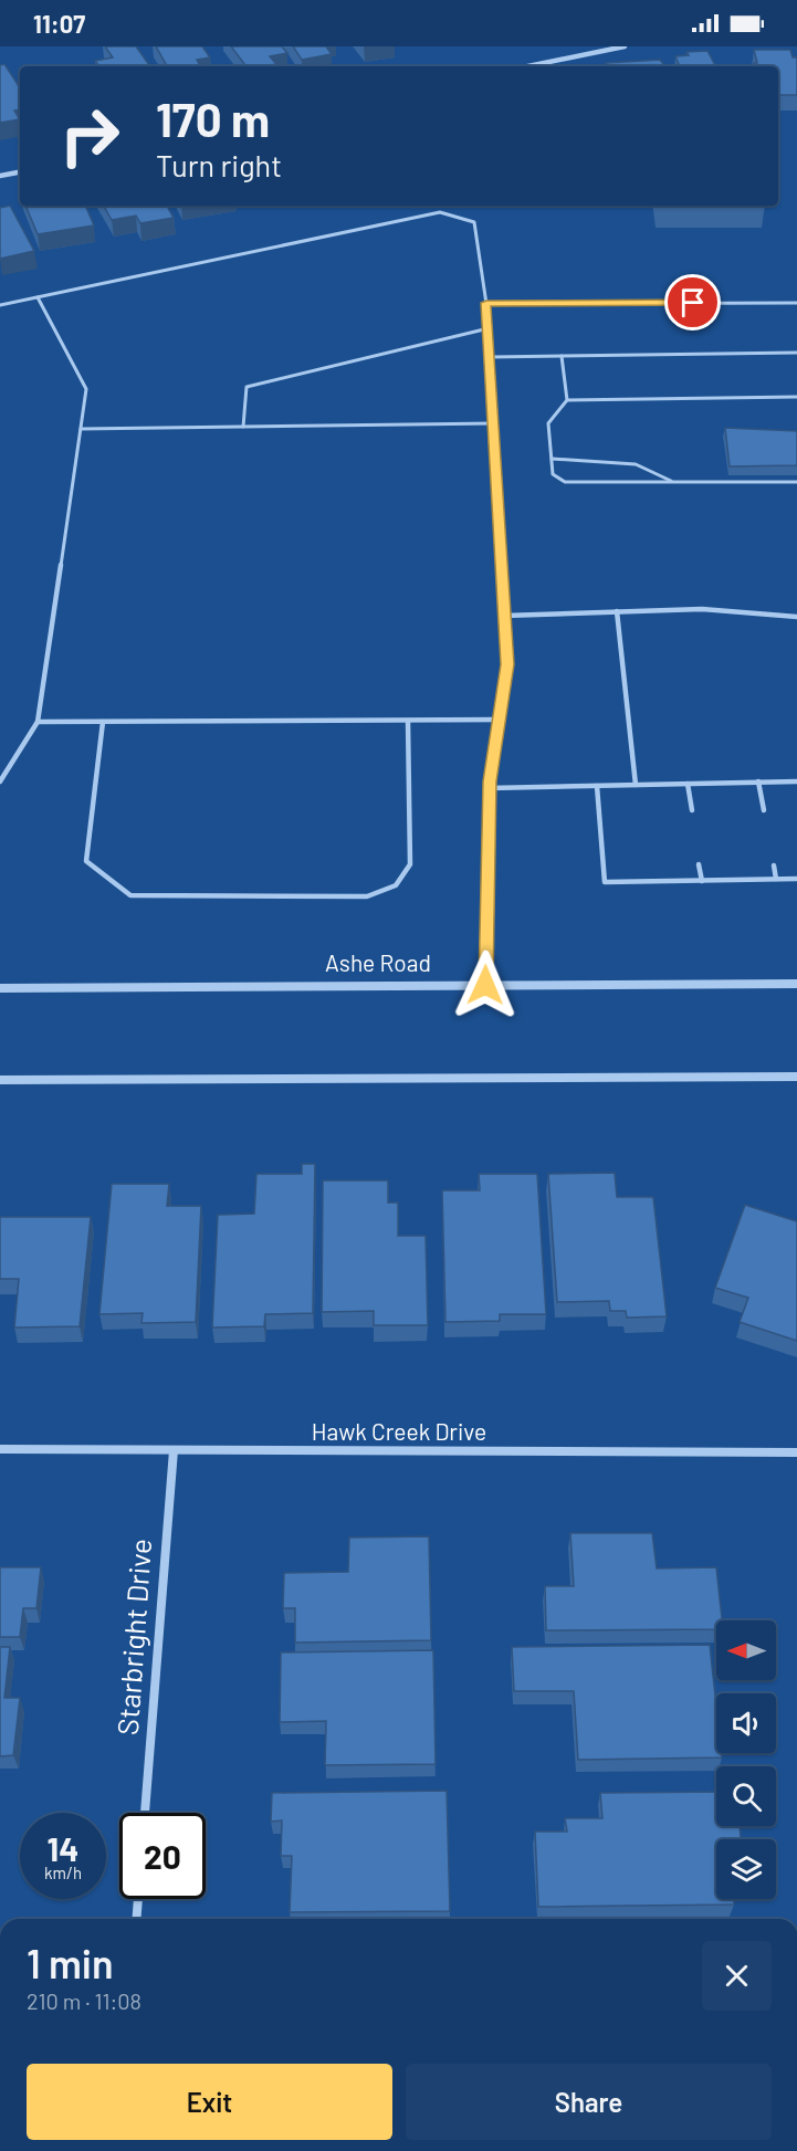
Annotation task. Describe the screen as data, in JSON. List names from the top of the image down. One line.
{"streets":{"street":["Ashe Road","Hawk Creek Drive","Starbright Drive"]},"crossings":[["Hawk Creek Drive","Starbright Drive"]],"north":"left","page":{"status":"11:07","turn":["170 m","Turn right"],"speed":"14 km/h","limit":"20","heading":["1 min","210 m · 11:08"],"buttons":["Exit","Share"]}}
